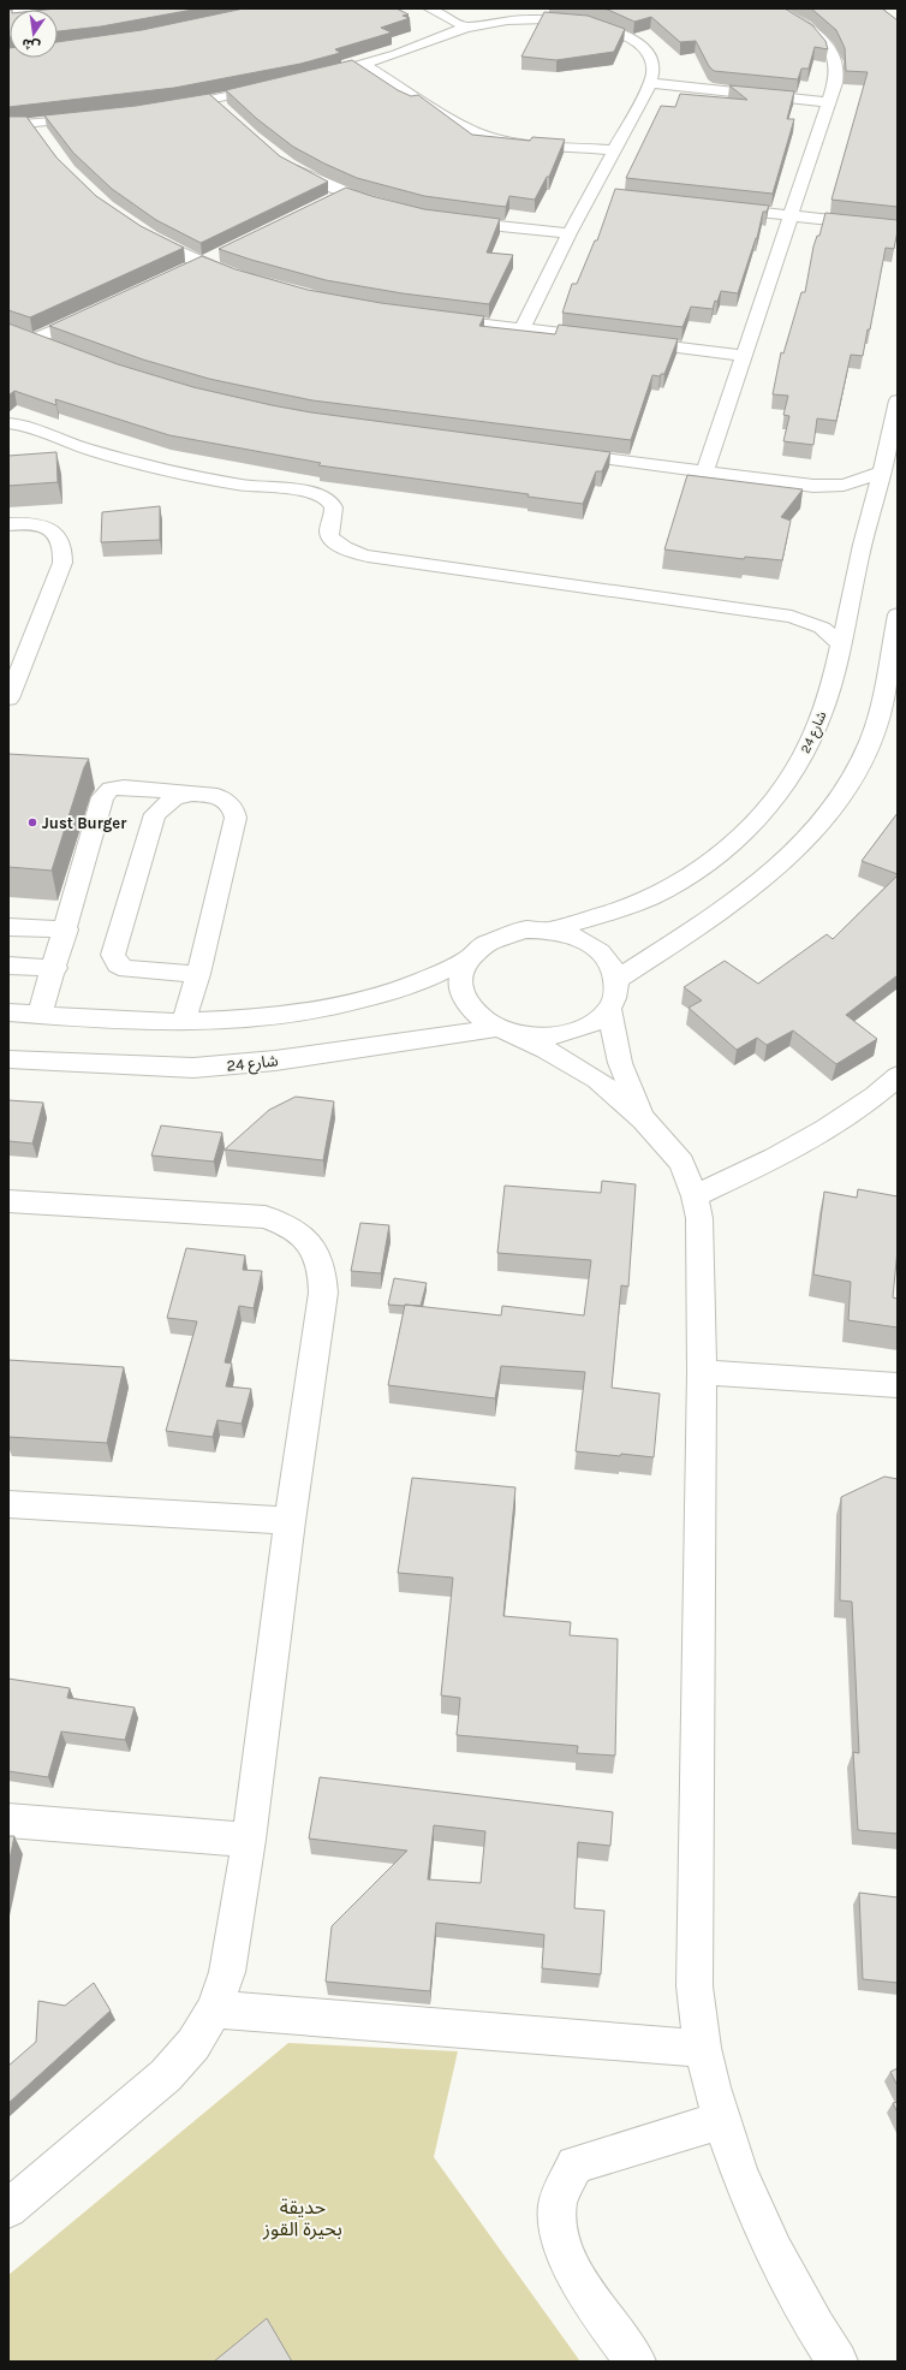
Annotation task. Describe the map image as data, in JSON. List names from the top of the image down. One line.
{"streets":{"street":["شارع 24"]},"parks":["حديقة بحيرة القوز"],"places":["Just Burger"],"north":"bottom"}
